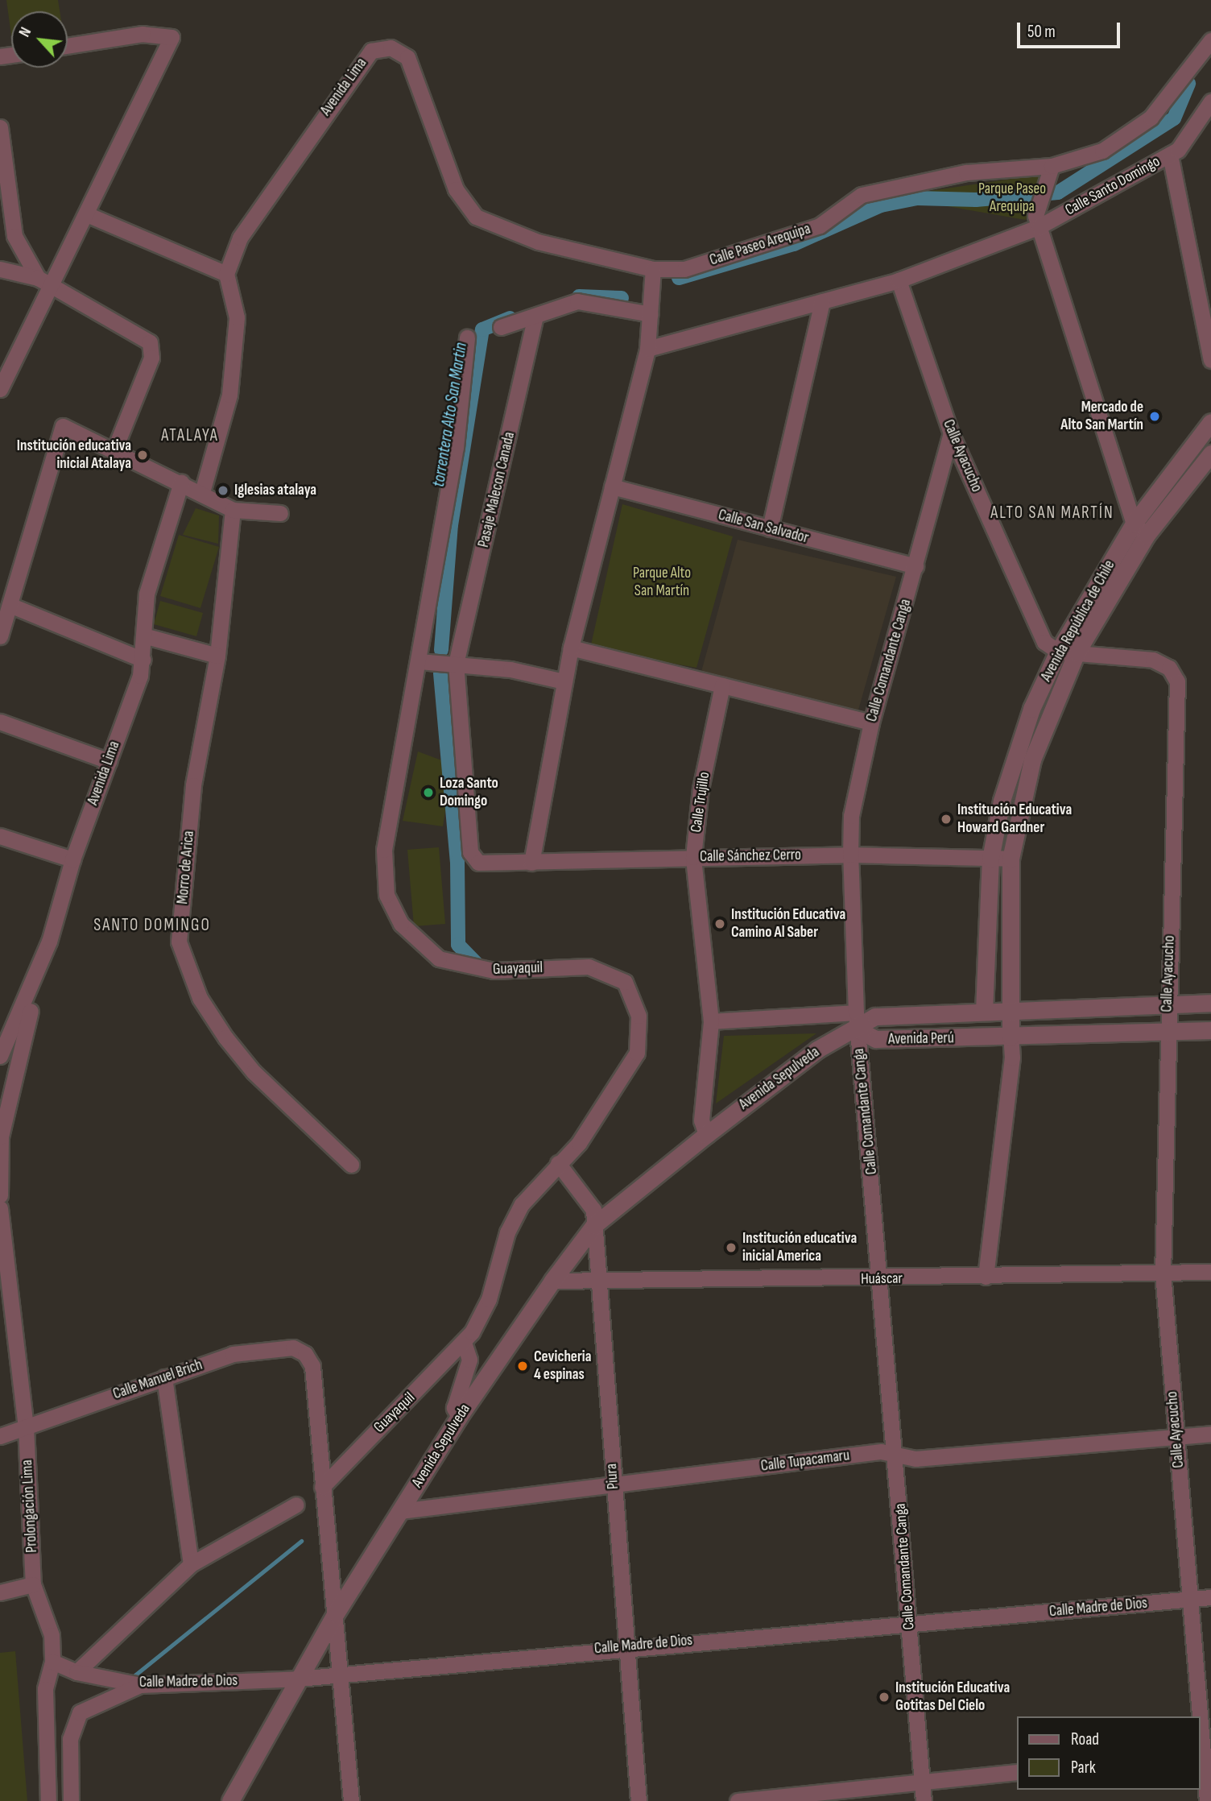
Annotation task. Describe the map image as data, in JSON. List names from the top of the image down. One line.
{"streets":{"street":["Avenida Lima","Calle Santo Domingo","Calle Paseo Arequipa","Calle Ayacucho","Pasaje Malecon Canada","Calle San Salvador","Avenida República de Chile","Calle Comandante Canga","Calle Trujillo","Calle Sánchez Cerro","Morro de Arica","Guayaquil","Avenida Perú","Avenida Sepulveda","Huáscar","Calle Manuel Brich","Calle Tupacamaru","Piura","Prolongación Lima","Calle Madre de Dios"]},"crossings":[["Avenida Lima","Calle Paseo Arequipa"],["Calle Santo Domingo","Calle Ayacucho"],["Calle Ayacucho","Avenida República de Chile"],["Calle Ayacucho","Calle Comandante Canga"],["Calle Ayacucho","Avenida Perú"],["Calle Ayacucho","Huáscar"],["Calle Ayacucho","Calle Tupacamaru"],["Calle Ayacucho","Calle Madre de Dios"],["Pasaje Malecon Canada","Calle Sánchez Cerro"],["Calle San Salvador","Calle Comandante Canga"],["Avenida República de Chile","Calle Sánchez Cerro"],["Avenida República de Chile","Avenida Perú"],["Calle Comandante Canga","Calle Sánchez Cerro"],["Calle Comandante Canga","Avenida Perú"],["Calle Comandante Canga","Avenida Sepulveda"],["Calle Comandante Canga","Huáscar"],["Calle Comandante Canga","Calle Tupacamaru"],["Calle Comandante Canga","Calle Madre de Dios"],["Calle Trujillo","Calle Sánchez Cerro"],["Calle Trujillo","Avenida Perú"],["Guayaquil","Calle Manuel Brich"],["Guayaquil","Piura"],["Avenida Perú","Avenida Sepulveda"],["Avenida Sepulveda","Huáscar"],["Avenida Sepulveda","Calle Tupacamaru"],["Avenida Sepulveda","Piura"],["Avenida Sepulveda","Calle Madre de Dios"],["Huáscar","Piura"],["Calle Manuel Brich","Prolongación Lima"],["Calle Tupacamaru","Piura"],["Piura","Calle Madre de Dios"],["Prolongación Lima","Calle Madre de Dios"]],"districts":["ATALAYA","ALTO SAN MARTÍN","SANTO DOMINGO"],"water":["torrentera Alto San Martin"],"parks":["Parque Paseo Arequipa","Parque Alto San Martín"],"places":["Mercado de Alto San Martín","Institución educativa inicial Atalaya","Iglesias atalaya","Loza Santo Domingo","Institución Educativa Howard Gardner","Institución Educativa Camino Al Saber","Institución educativa inicial America","Cevicheria 4 espinas","Institución Educativa Gotitas Del Cielo"],"legend":["Road","Park"],"scale_bar":"50 m","north":"top left"}
